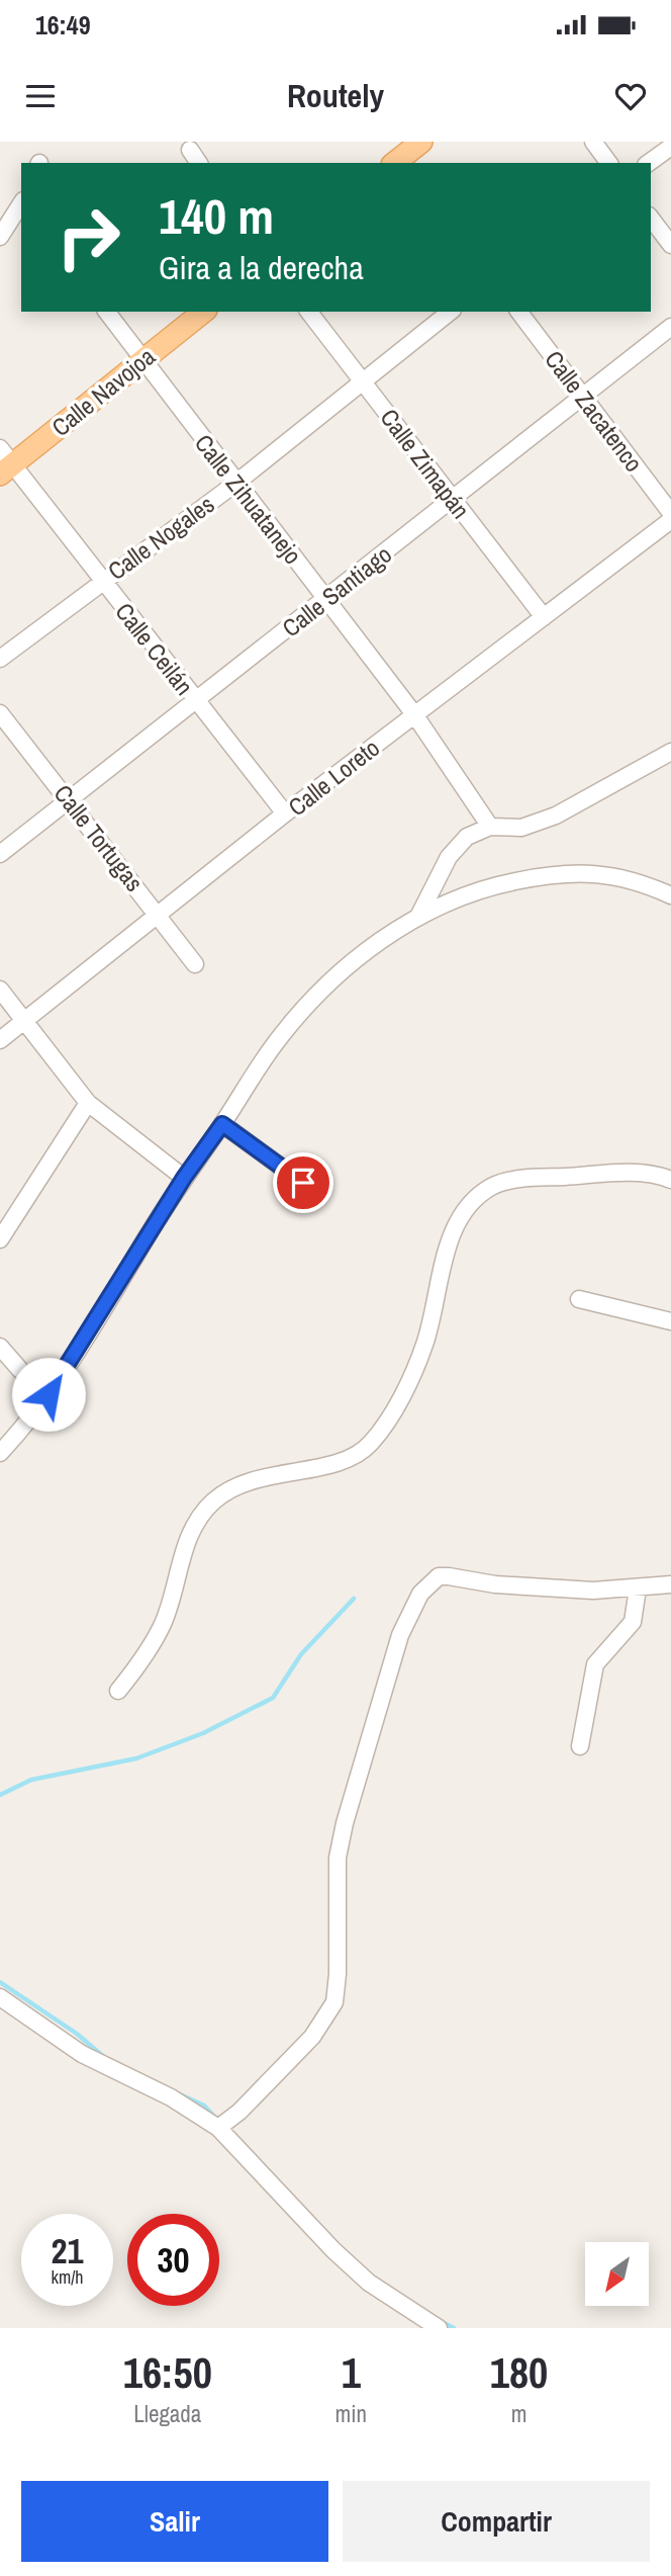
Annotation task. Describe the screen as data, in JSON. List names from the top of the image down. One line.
{"streets":{"main road":["Calle Navojoa"],"street":["Calle Zacatenco","Calle Zimapán","Calle Zihuatanejo","Calle Nogales","Calle Santiago","Calle Ceilán","Calle Loreto","Calle Tortugas"]},"crossings":[["Calle Navojoa","Calle Zihuatanejo"],["Calle Navojoa","Calle Ceilán"],["Calle Zacatenco","Calle Santiago"],["Calle Zimapán","Calle Nogales"],["Calle Zimapán","Calle Santiago"],["Calle Zimapán","Calle Loreto"],["Calle Zihuatanejo","Calle Nogales"],["Calle Zihuatanejo","Calle Santiago"],["Calle Zihuatanejo","Calle Loreto"],["Calle Nogales","Calle Ceilán"],["Calle Santiago","Calle Ceilán"],["Calle Santiago","Calle Tortugas"],["Calle Ceilán","Calle Loreto"],["Calle Loreto","Calle Tortugas"]],"north":"bottom left","page":{"status":"16:49","header":"Routely","turn":["140 m","Gira a la derecha"],"speed":"21 km/h","limit":"30","eta":["16:50","Llegada","1","min","180","m"],"buttons":["Salir","Compartir"]}}
